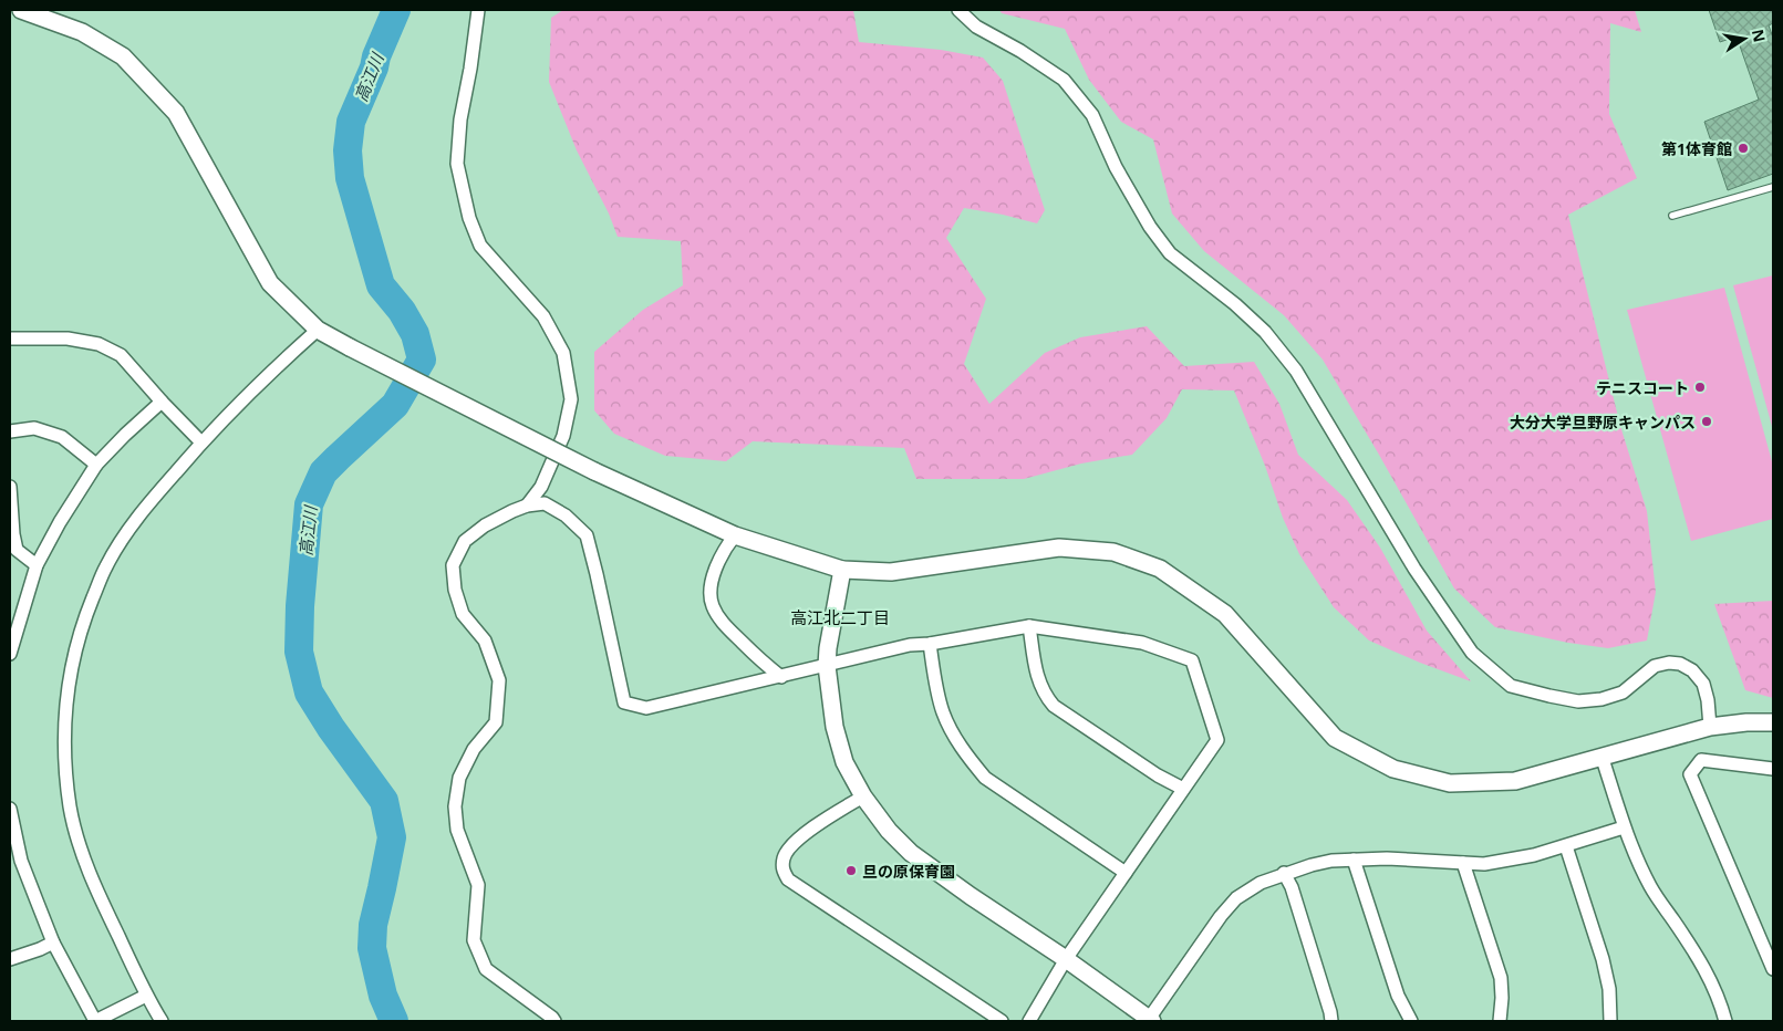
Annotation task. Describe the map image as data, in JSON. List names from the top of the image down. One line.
{"districts":["高江北二丁目"],"water":["高江川"],"places":["第1体育館","テニスコート","大分大学旦野原キャンパス","旦の原保育園"],"north":"right"}
